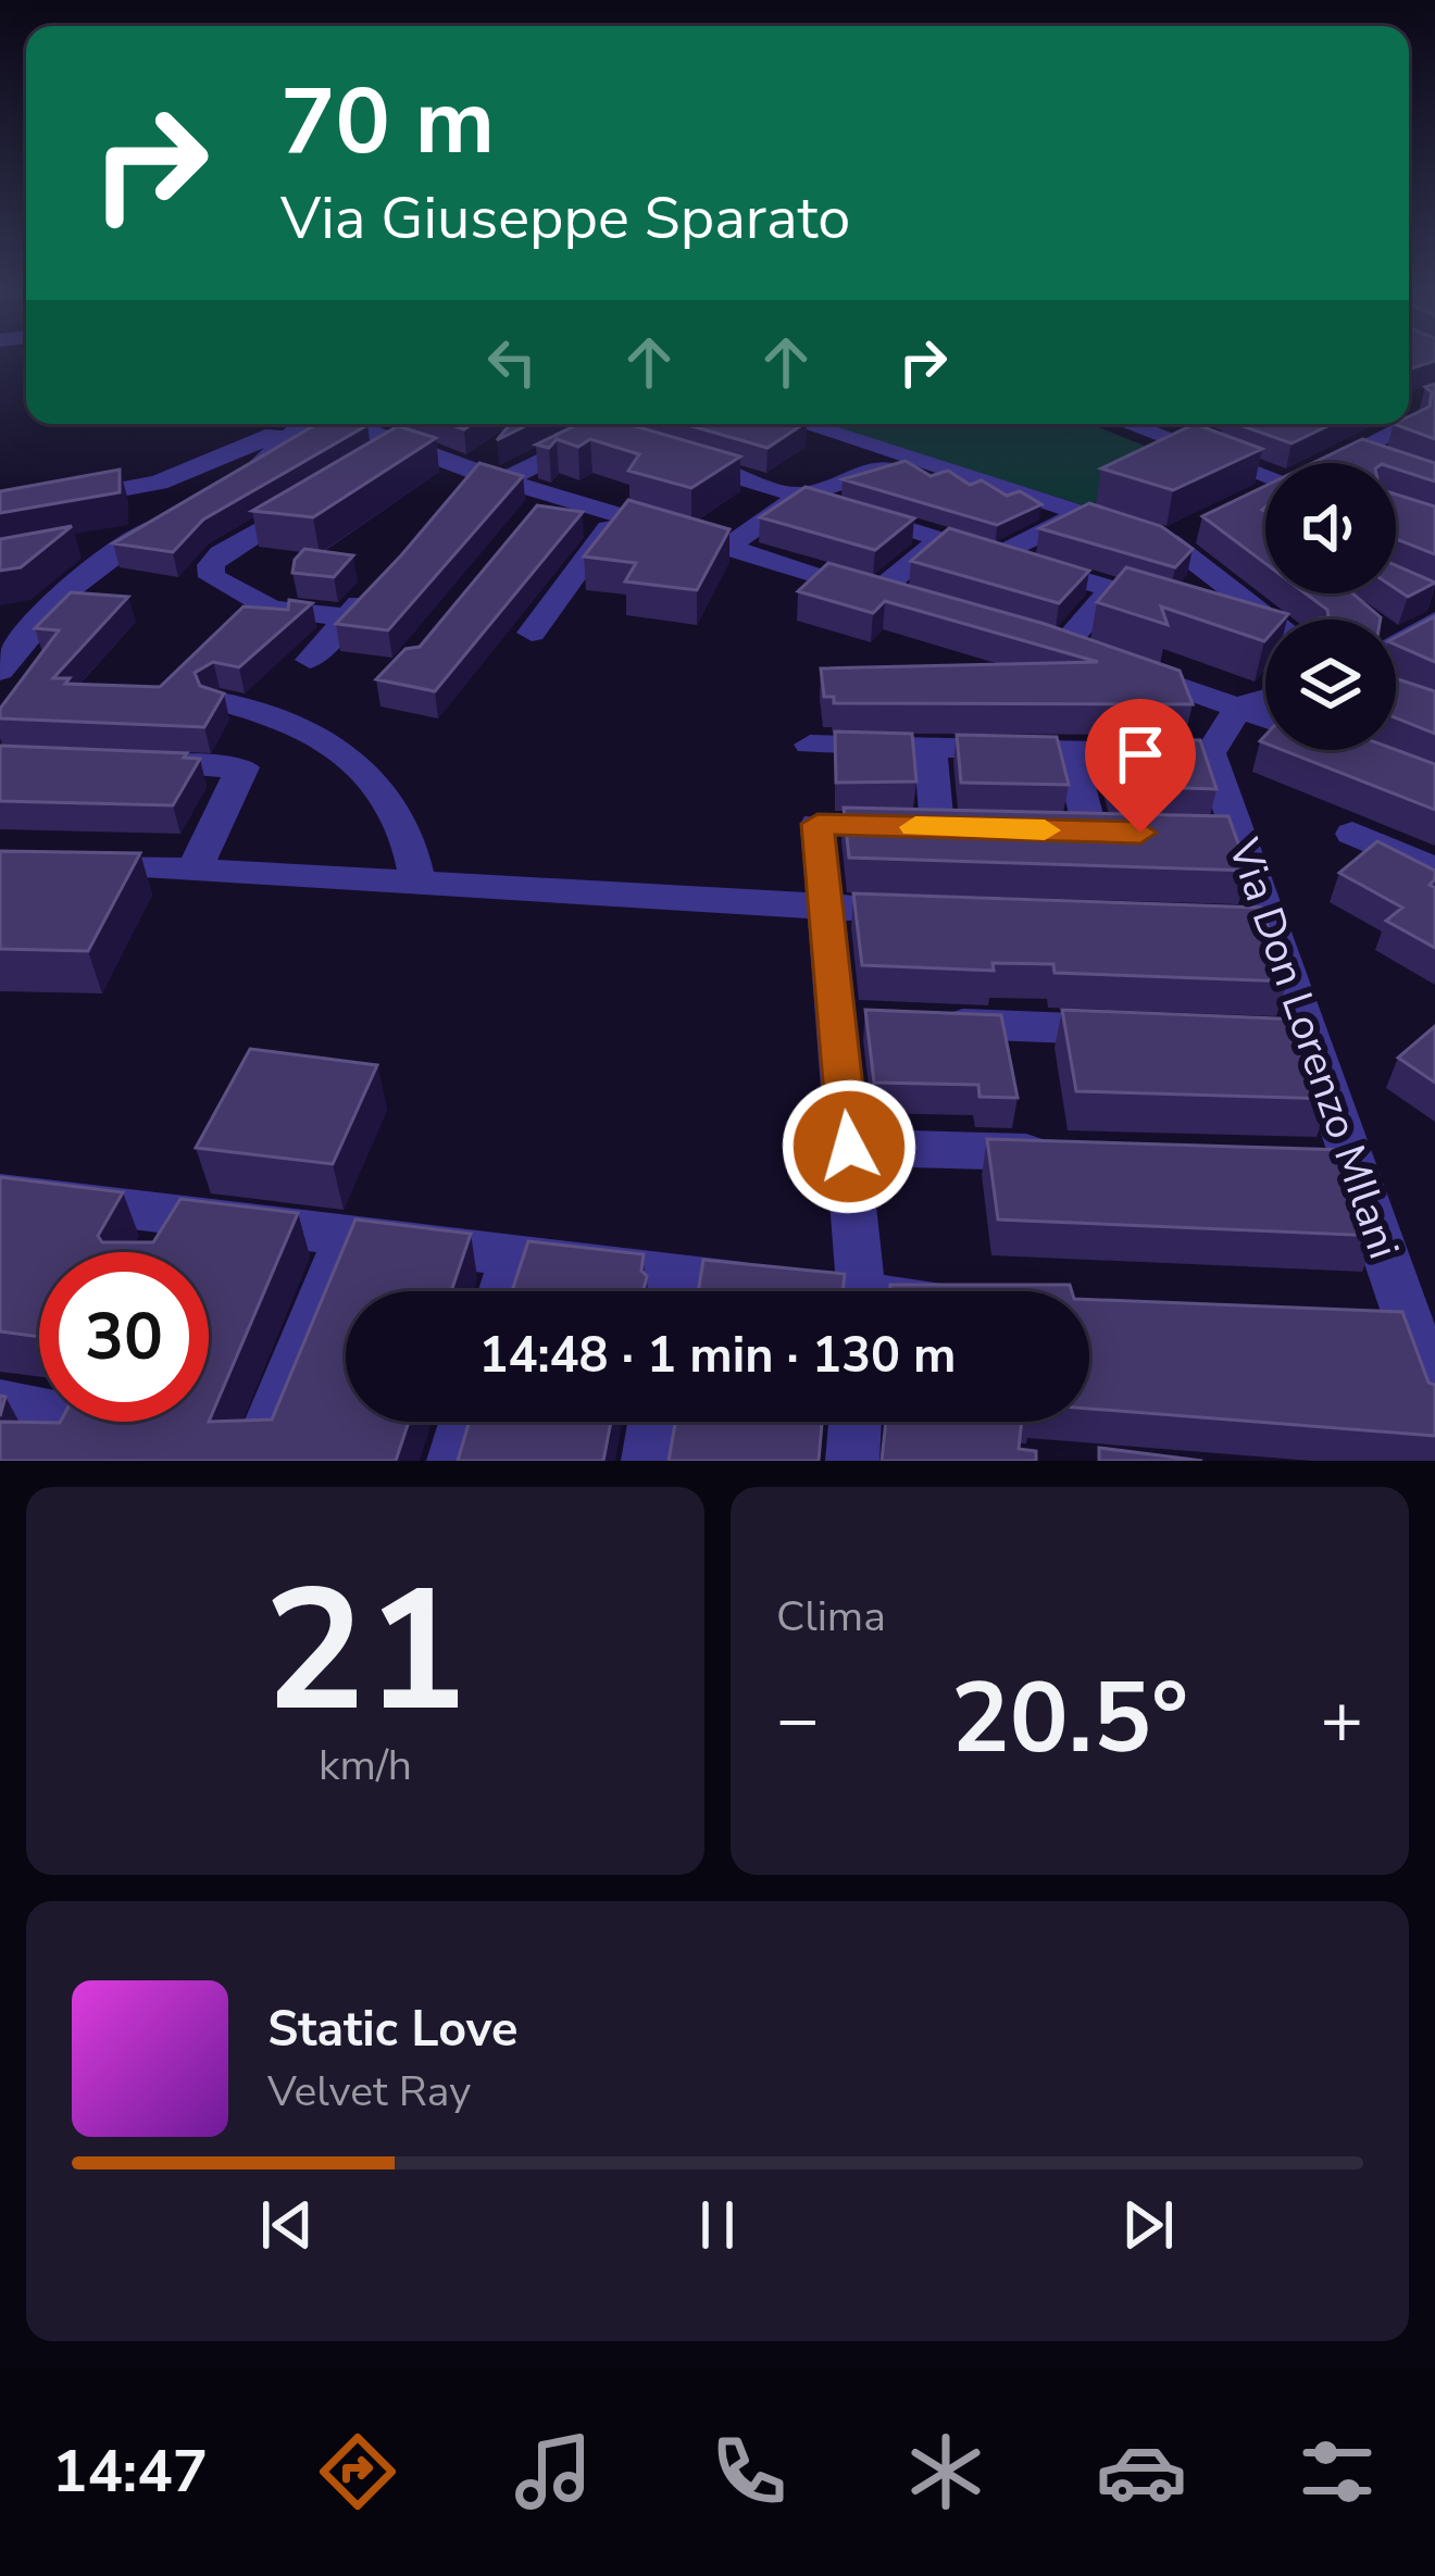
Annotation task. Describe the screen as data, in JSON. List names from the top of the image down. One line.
{"streets":{"street":["Via Don Lorenzo MIlani"]},"page":{"turn":["70 m","Via Giuseppe Sparato"],"limit":"30","trip":"14:48 · 1 min · 130 m","tile":[["21","km/h"],"Clima"],"heat":["−","20.5°","+"],"song":["Static Love","Velvet Ray"],"tabs":"14:47"}}
